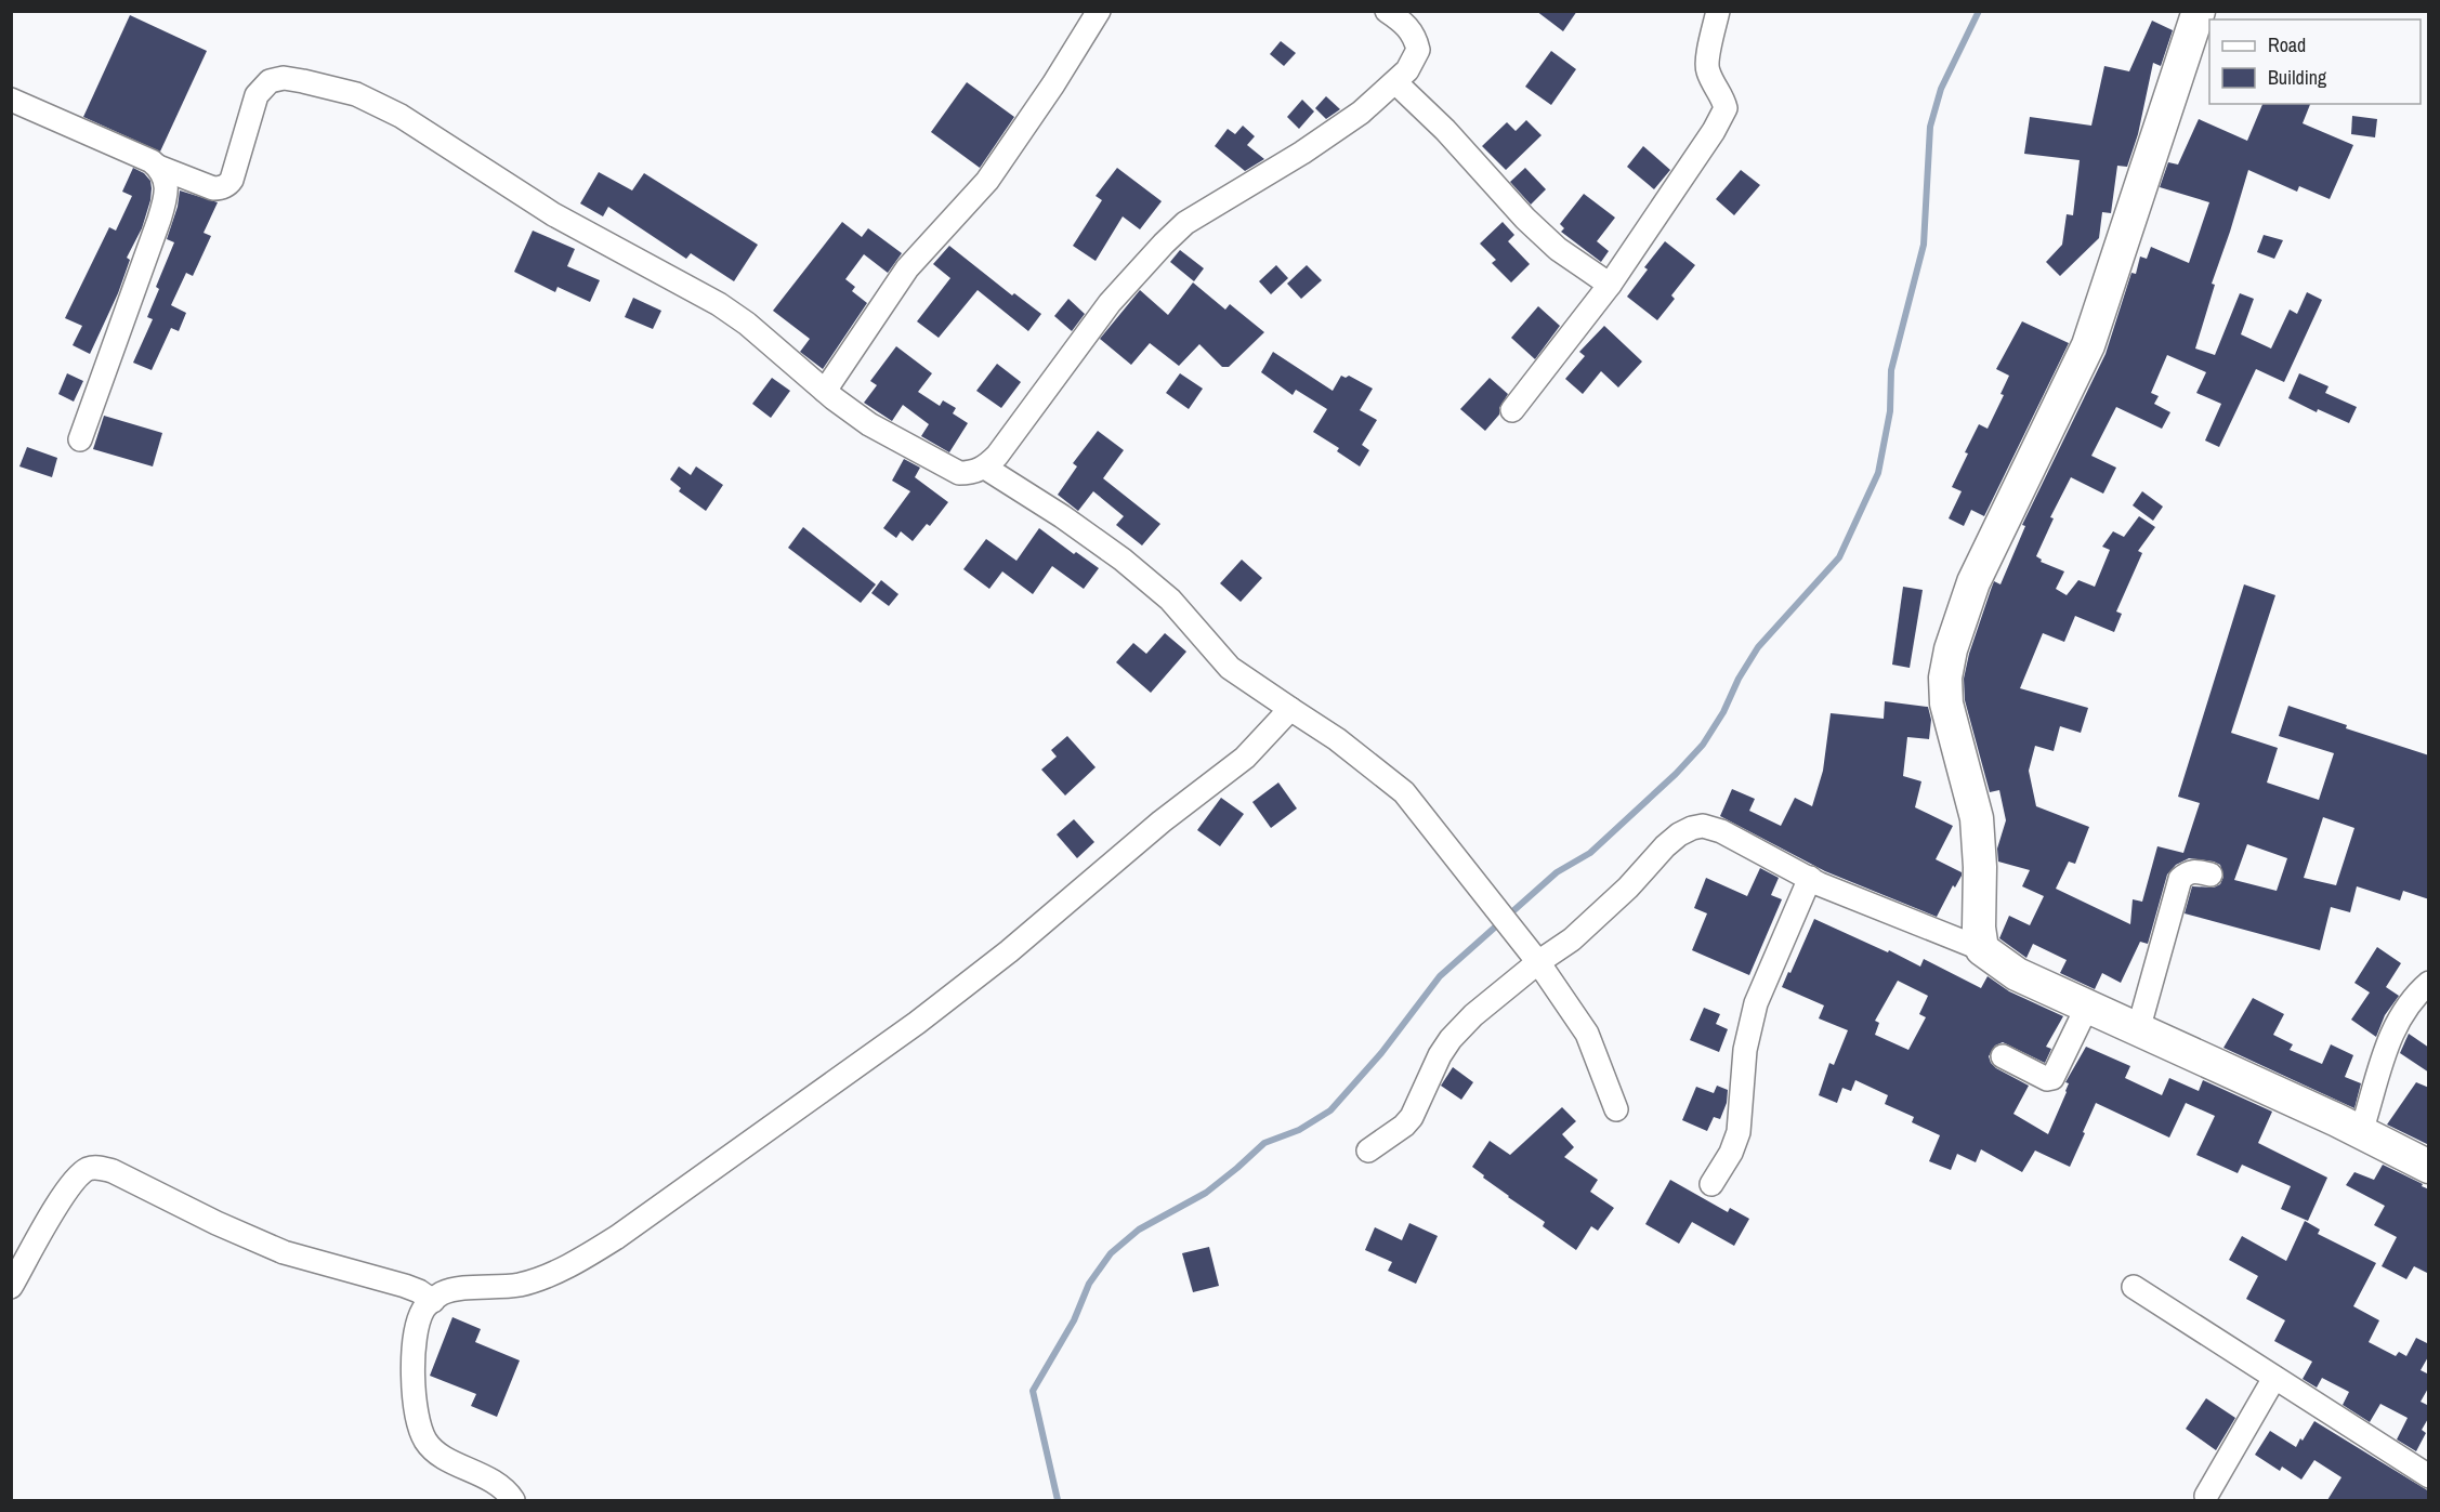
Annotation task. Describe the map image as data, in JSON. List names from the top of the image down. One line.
{"legend":["Road","Building"]}
